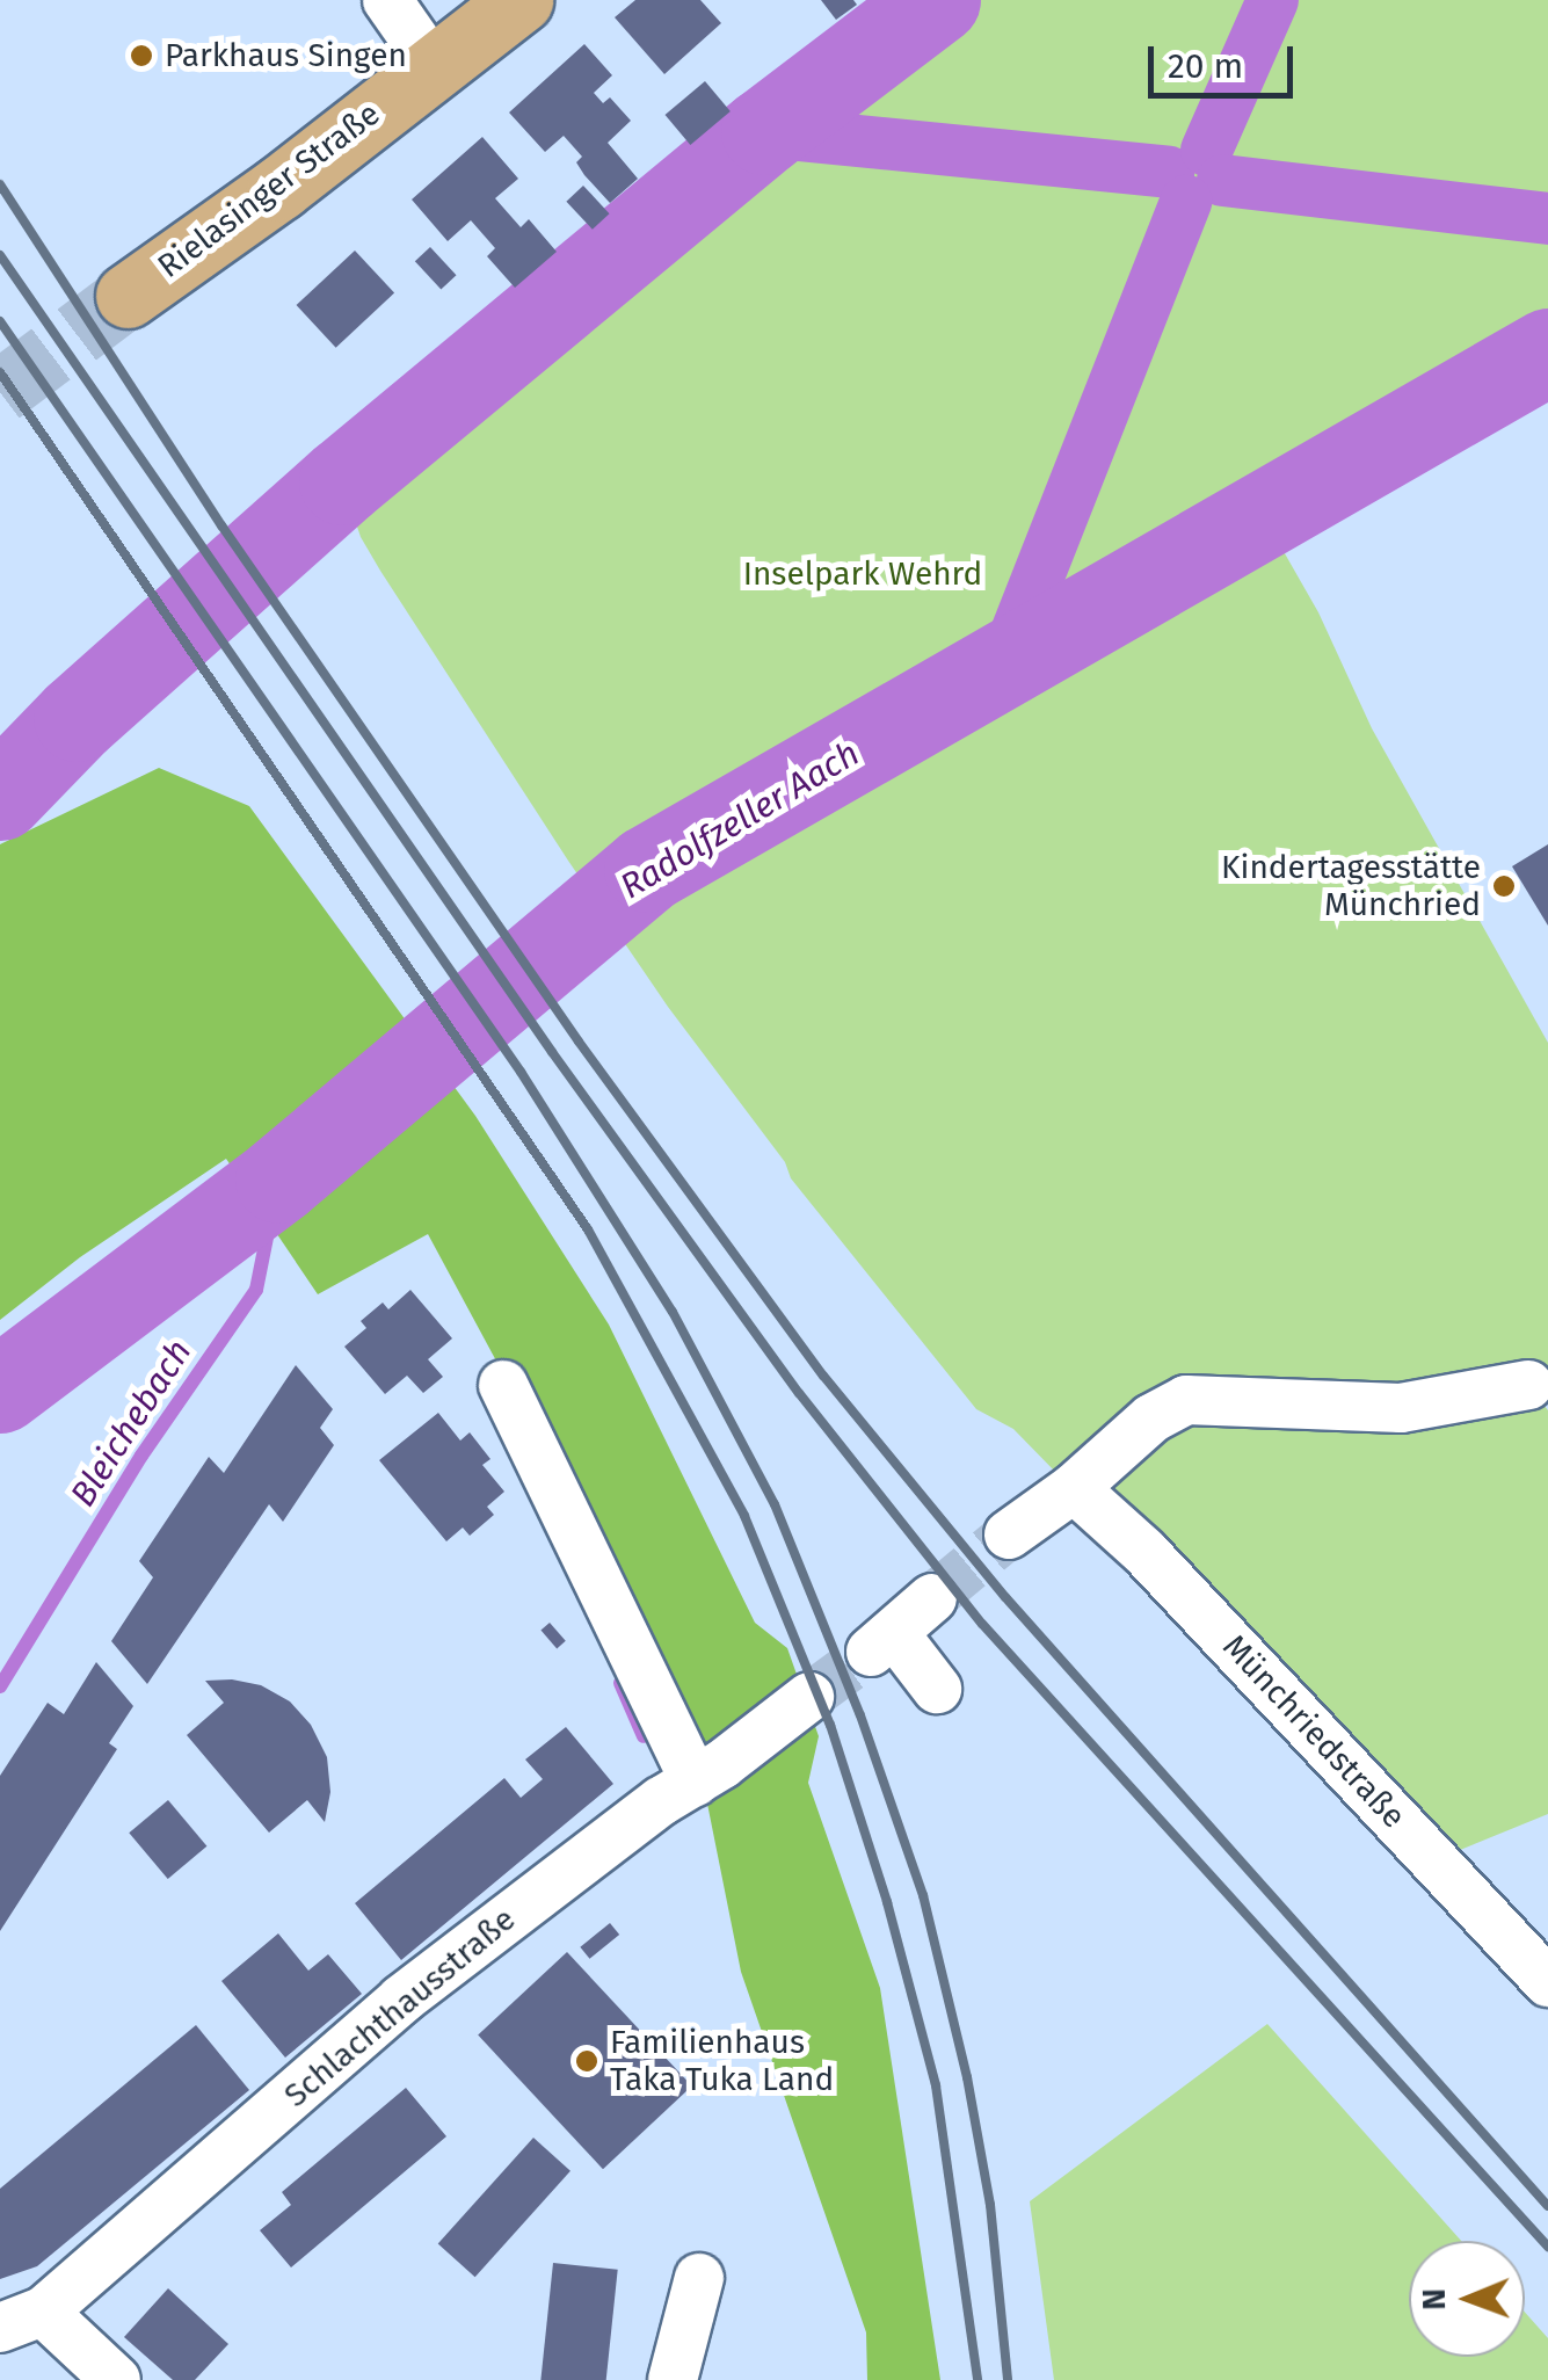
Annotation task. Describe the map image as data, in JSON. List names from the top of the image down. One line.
{"streets":{"main road":["Rielasinger Straße"],"street":["Münchriedstraße","Schlachthausstraße"]},"water":["Radolfzeller Aach","Bleichebach"],"parks":["Inselpark Wehrd"],"places":["Parkhaus Singen","Kindertagesstätte Münchried","Familienhaus Taka Tuka Land"],"scale_bar":"20 m","north":"left"}
